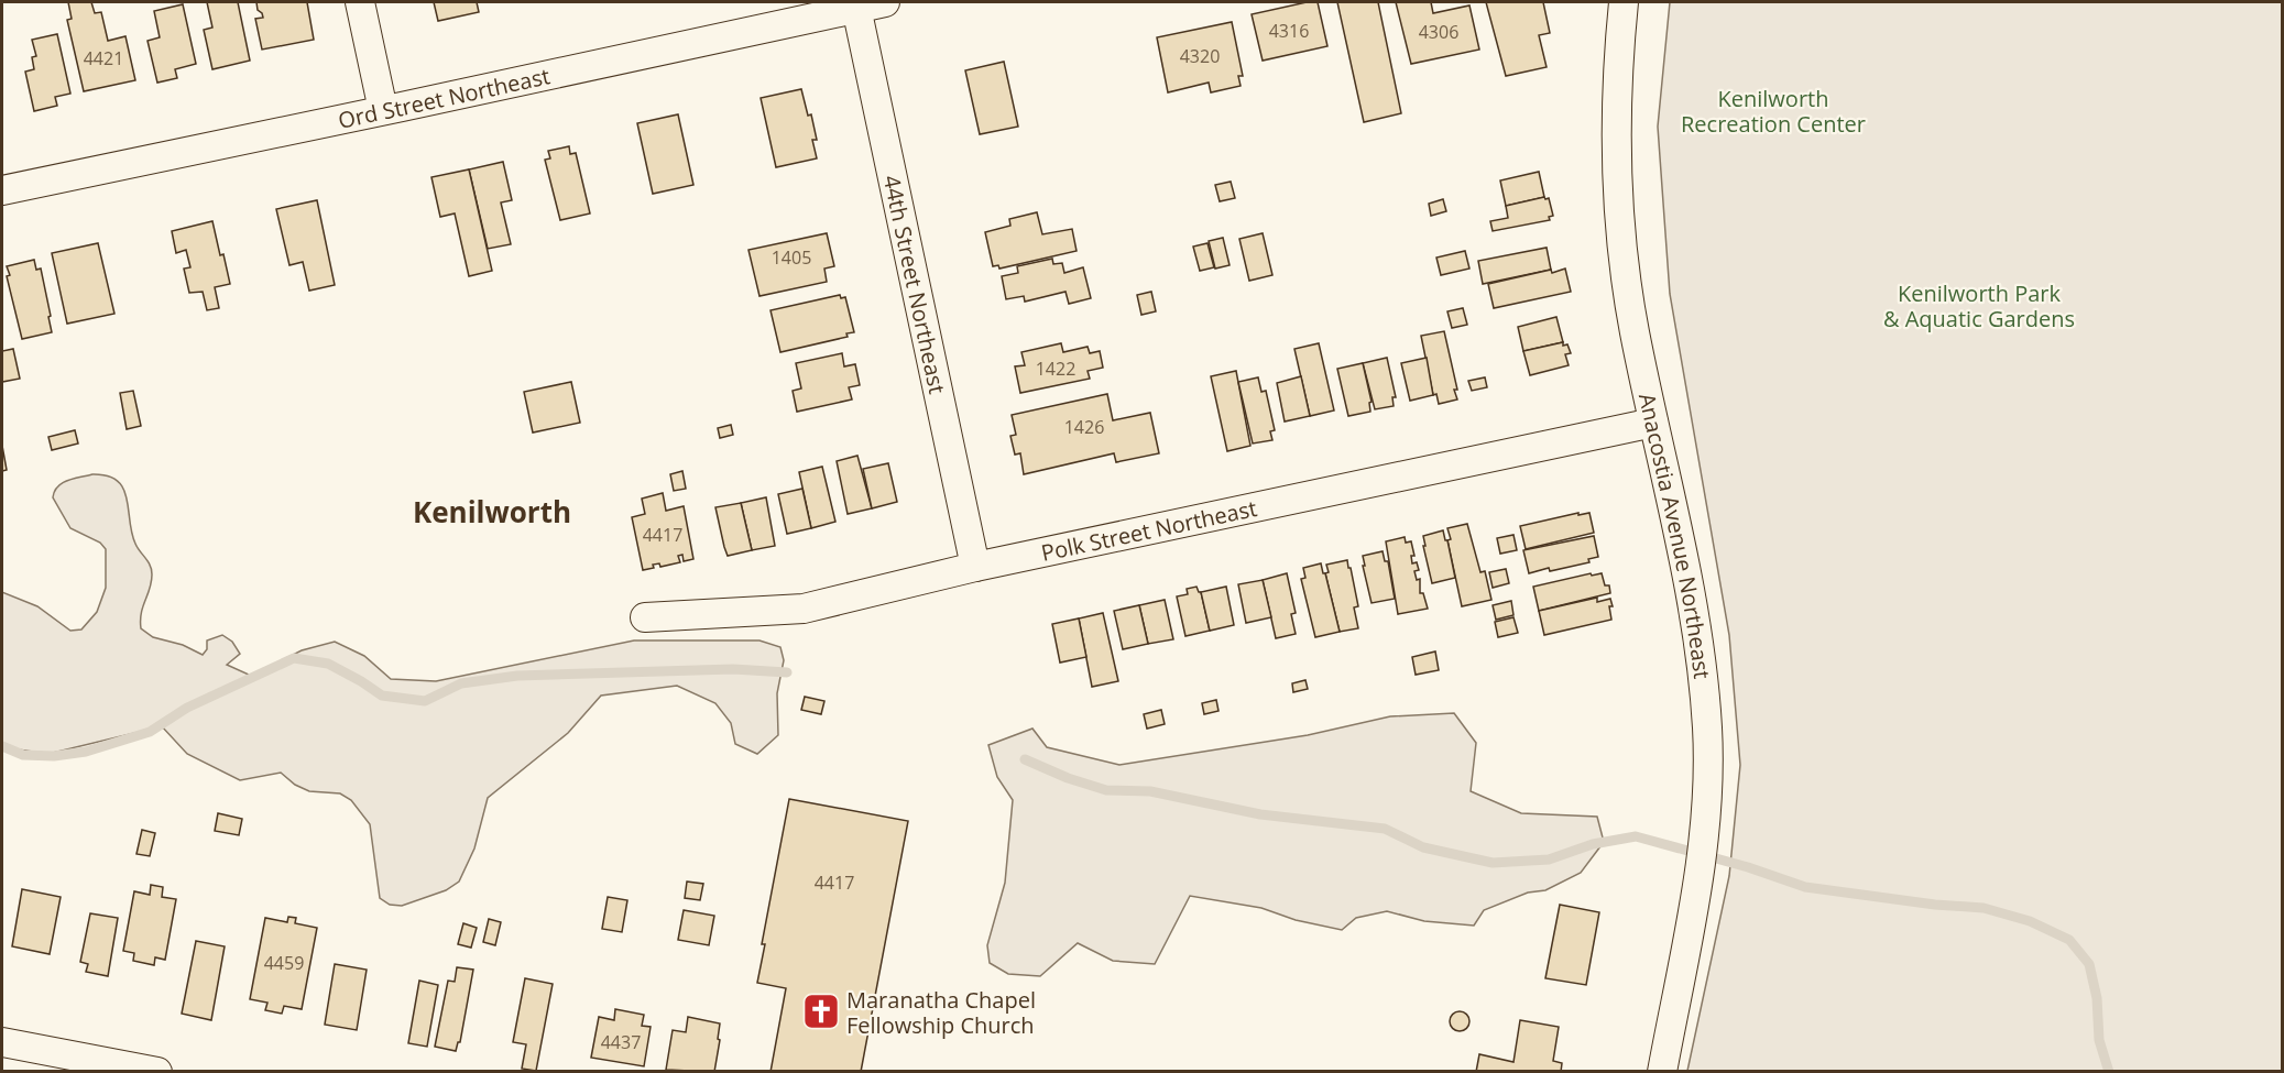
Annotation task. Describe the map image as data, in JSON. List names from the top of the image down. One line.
{"streets":{"street":["Ord Street Northeast","44th Street Northeast","Polk Street Northeast","Anacostia Avenue Northeast"]},"crossings":[["Ord Street Northeast","44th Street Northeast"],["44th Street Northeast","Polk Street Northeast"],["Polk Street Northeast","Anacostia Avenue Northeast"]],"districts":["Kenilworth"],"parks":["Kenilworth Recreation Center","Kenilworth Park & Aquatic Gardens"],"places":{"church":["Maranatha Chapel Fellowship Church"]},"house_numbers":["4316","4306","4320","4421","1405","1422","1426","4417","4417","4459","4437"]}
